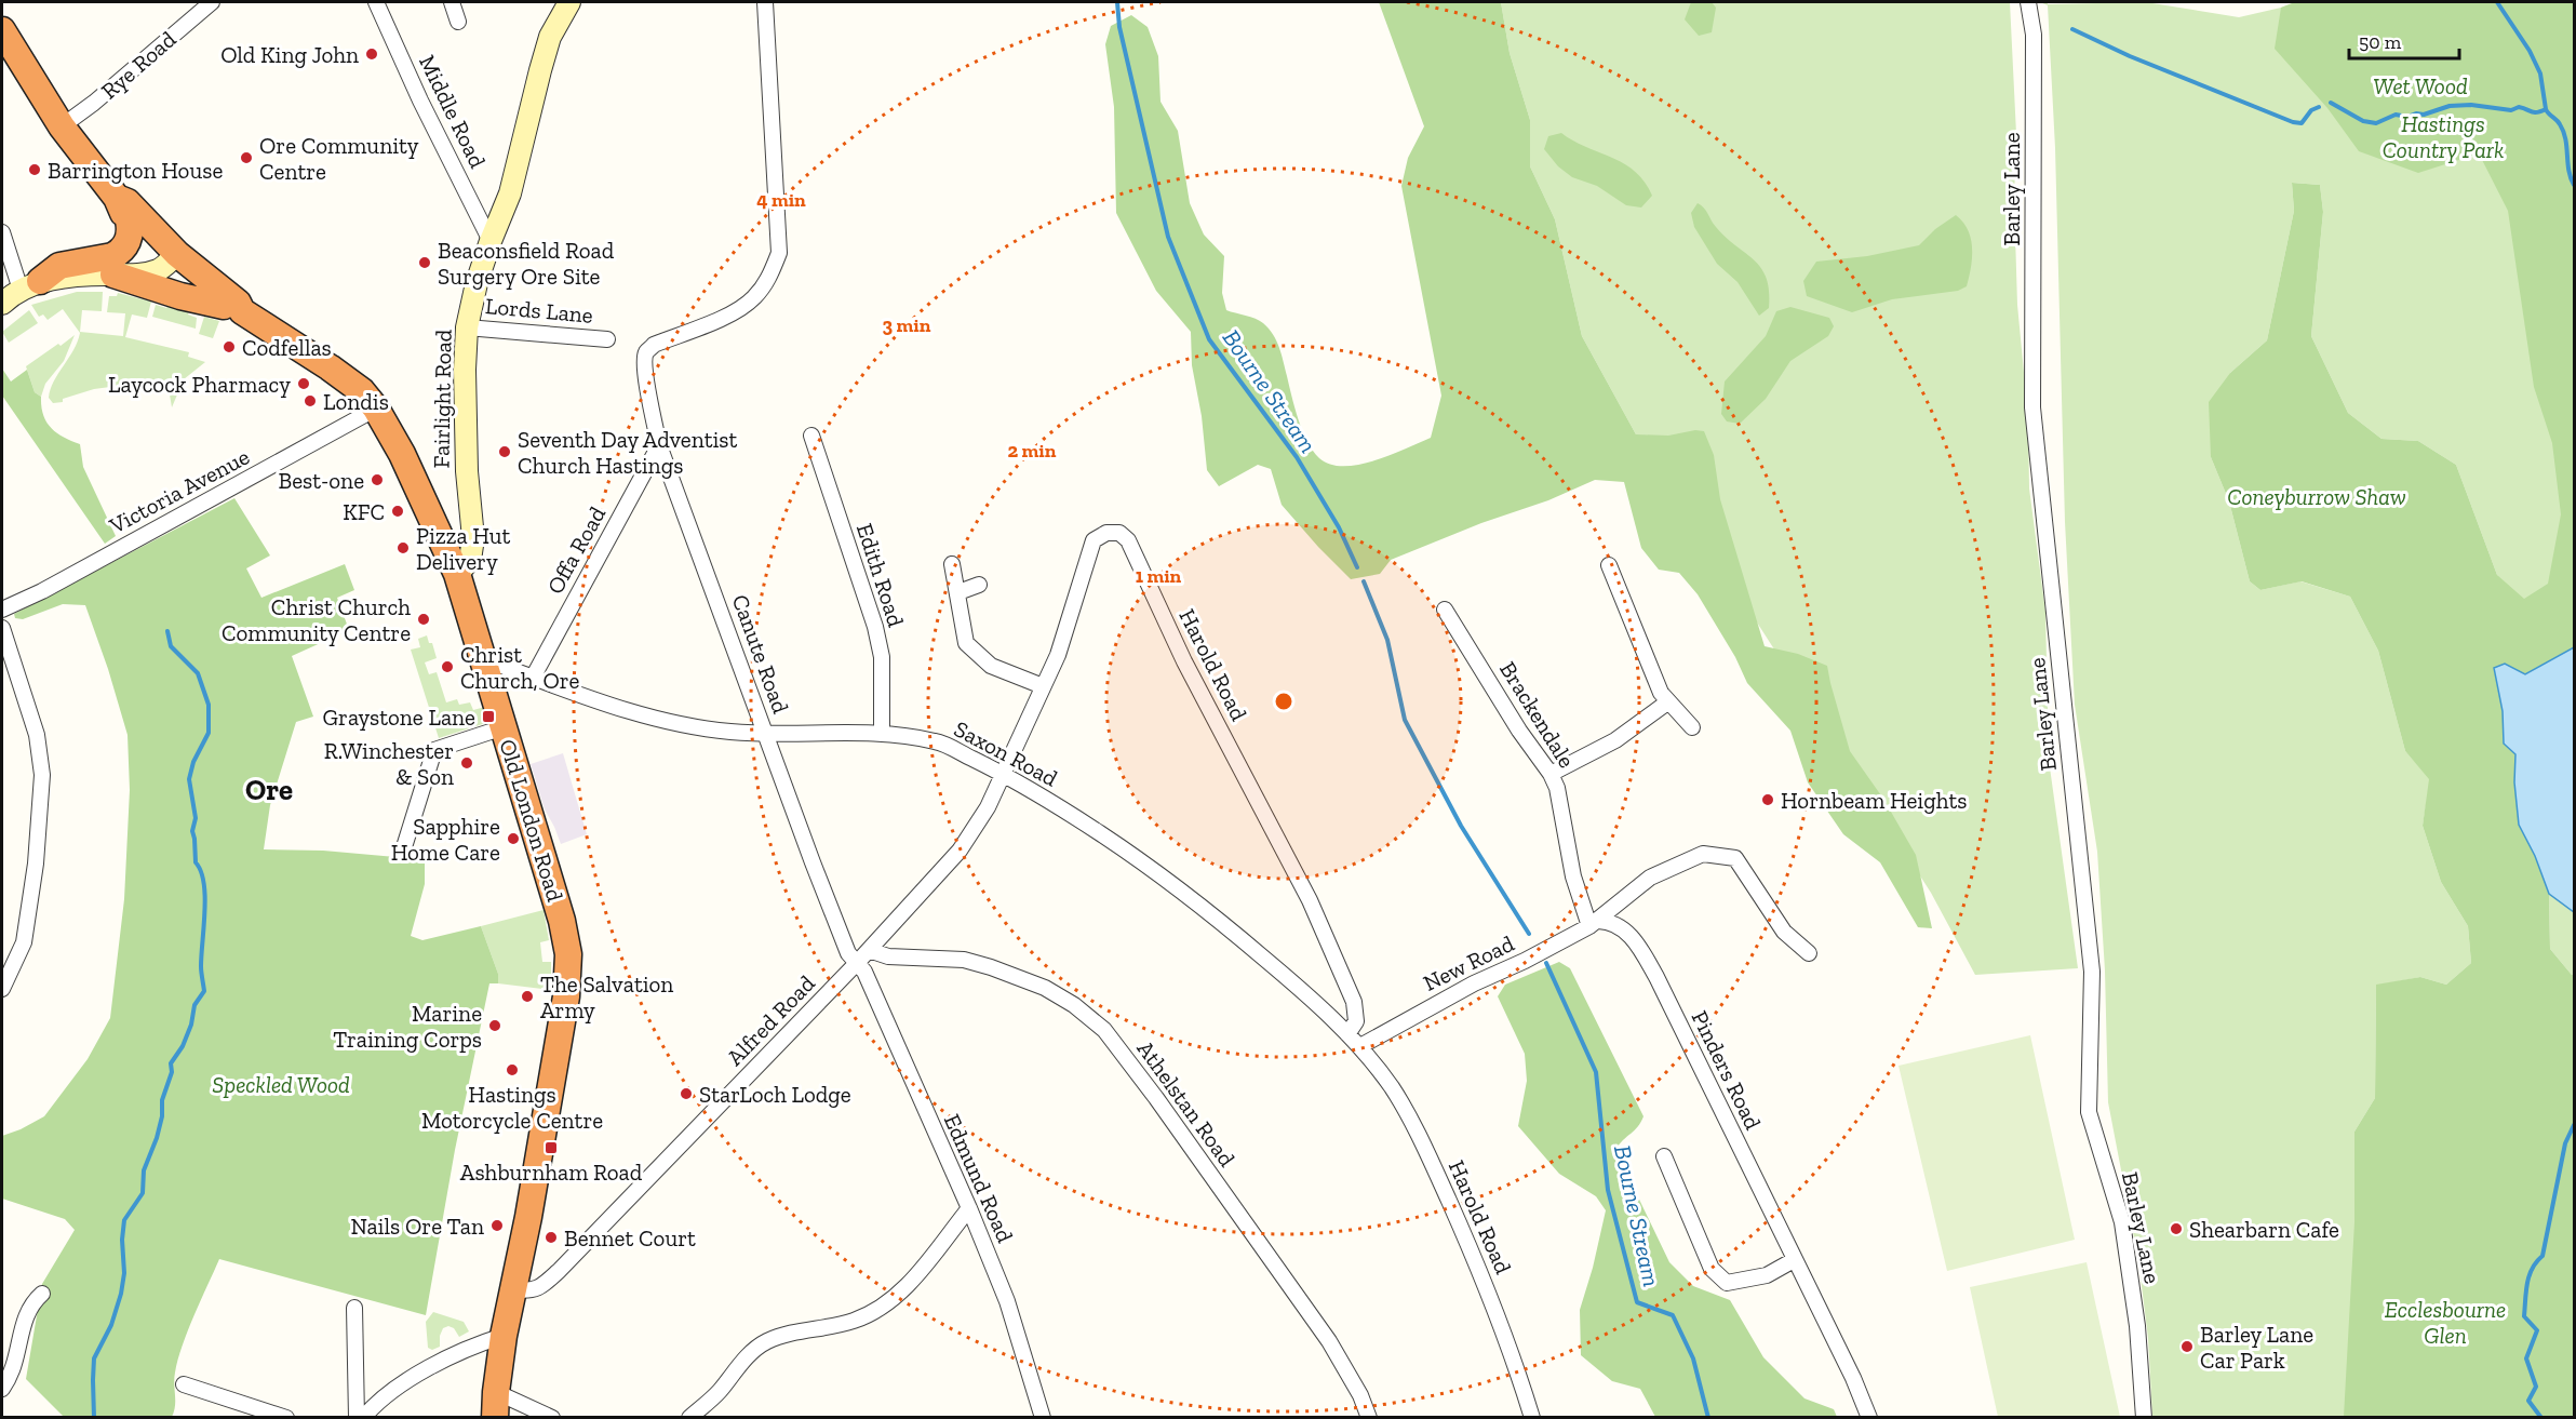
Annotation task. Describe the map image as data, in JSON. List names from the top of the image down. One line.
{"streets":{"highway":["Old London Road"],"street":["Rye Road","Middle Road","Barley Lane","Lords Lane","Fairlight Road","Victoria Avenue","Offa Road","Edith Road","Canute Road","Harold Road","Brackendale","Saxon Road","New Road","Alfred Road","Pinders Road","Athelstan Road","Edmund Road"]},"crossings":[["Middle Road","Fairlight Road"],["Lords Lane","Fairlight Road"],["Fairlight Road","Old London Road"],["Victoria Avenue","Old London Road"],["Offa Road","Canute Road"],["Offa Road","Saxon Road"],["Edith Road","Saxon Road"],["Canute Road","Saxon Road"],["Canute Road","Alfred Road"],["Canute Road","Edmund Road"],["Harold Road","Saxon Road"],["Harold Road","New Road"],["Harold Road","Alfred Road"],["Brackendale","New Road"],["Brackendale","Pinders Road"],["Saxon Road","Old London Road"],["Saxon Road","New Road"],["Saxon Road","Alfred Road"],["Old London Road","Alfred Road"],["New Road","Pinders Road"],["Alfred Road","Athelstan Road"],["Alfred Road","Edmund Road"]],"districts":["Ore"],"water":["Bourne Stream"],"parks":["Wet Wood","Hastings Country Park","Coneyburrow Shaw","Speckled Wood","Ecclesbourne Glen"],"places":{"other":["Old King John","Ore Community Centre","Barrington House","Beaconsfield Road Surgery Ore Site","Codfellas","Laycock Pharmacy","Londis","Seventh Day Adventist Church Hastings","Best-one","KFC","Pizza Hut Delivery","Christ Church Community Centre","Christ Church, Ore","R.Winchester & Son","Hornbeam Heights","Sapphire Home Care","The Salvation Army","Marine Training Corps","Hastings Motorcycle Centre","StarLoch Lodge","Nails Ore Tan","Shearbarn Cafe","Bennet Court","Barley Lane Car Park"],"transit":["Graystone Lane","Ashburnham Road"]},"scale_bar":"50 m","rings":["4 min","3 min","2 min","1 min"]}
